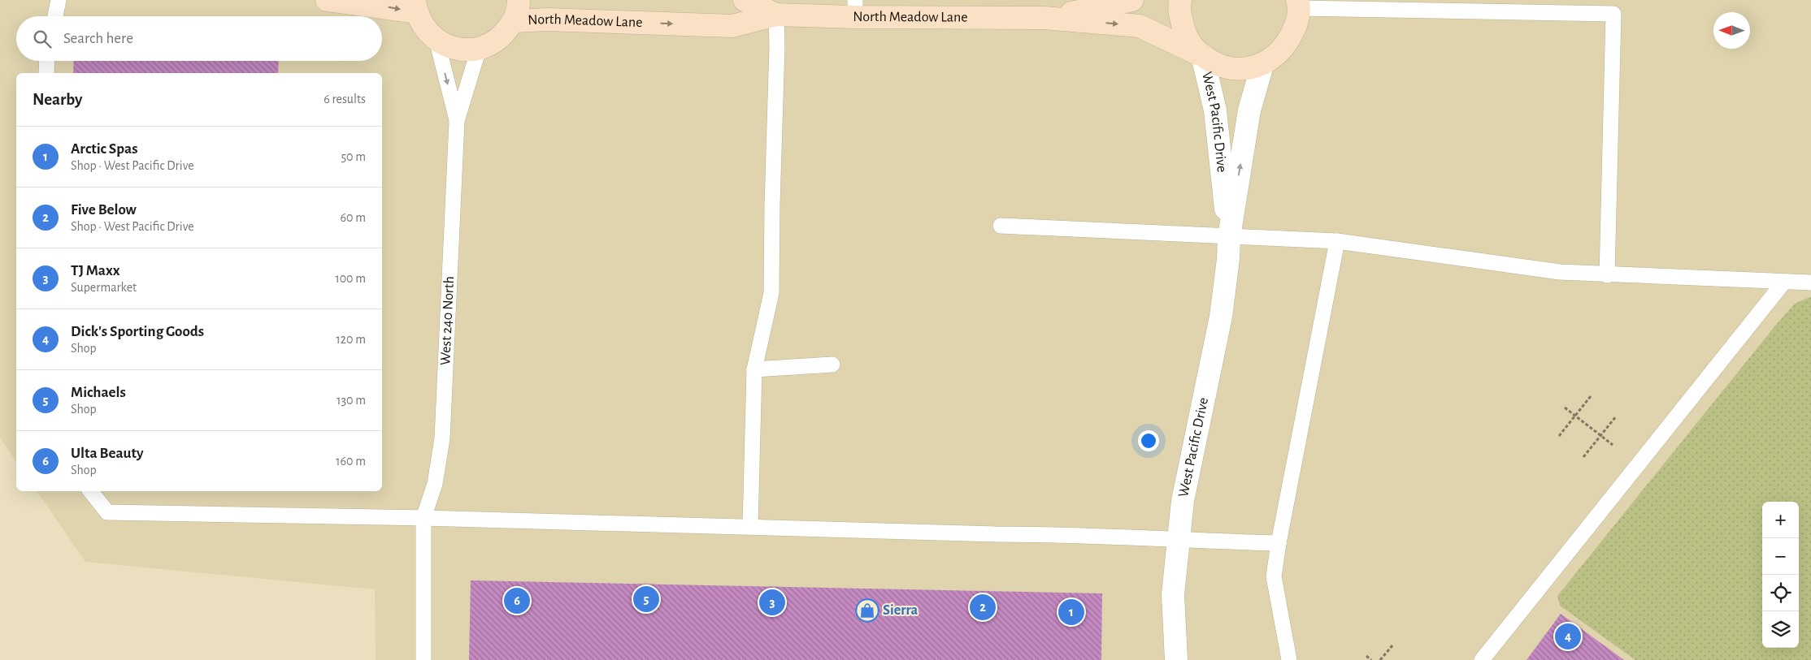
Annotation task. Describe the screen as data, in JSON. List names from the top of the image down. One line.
{"streets":{"street":["North Meadow Lane","West Pacific Drive"],"lane":["West 240 North"]},"crossings":[["North Meadow Lane","West Pacific Drive"]],"one_way":["North Meadow Lane"],"places":{"shop":["Sierra"]},"north":"left","page":{"search":"Search here","heading":["Nearby","6 results"],"list":[{"mark":"1","name":"Arctic Spas","note":"Shop · West Pacific Drive","value":"50 m"},{"mark":"2","name":"Five Below","note":"Shop · West Pacific Drive","value":"60 m"},{"mark":"3","name":"TJ Maxx","note":"Supermarket","value":"100 m"},{"mark":"4","name":"Dick's Sporting Goods","note":"Shop","value":"120 m"},{"mark":"5","name":"Michaels","note":"Shop","value":"130 m"},{"mark":"6","name":"Ulta Beauty","note":"Shop","value":"160 m"}],"map_buttons":["+","−"],"pins":["5","6","3","2","1","4"]}}
